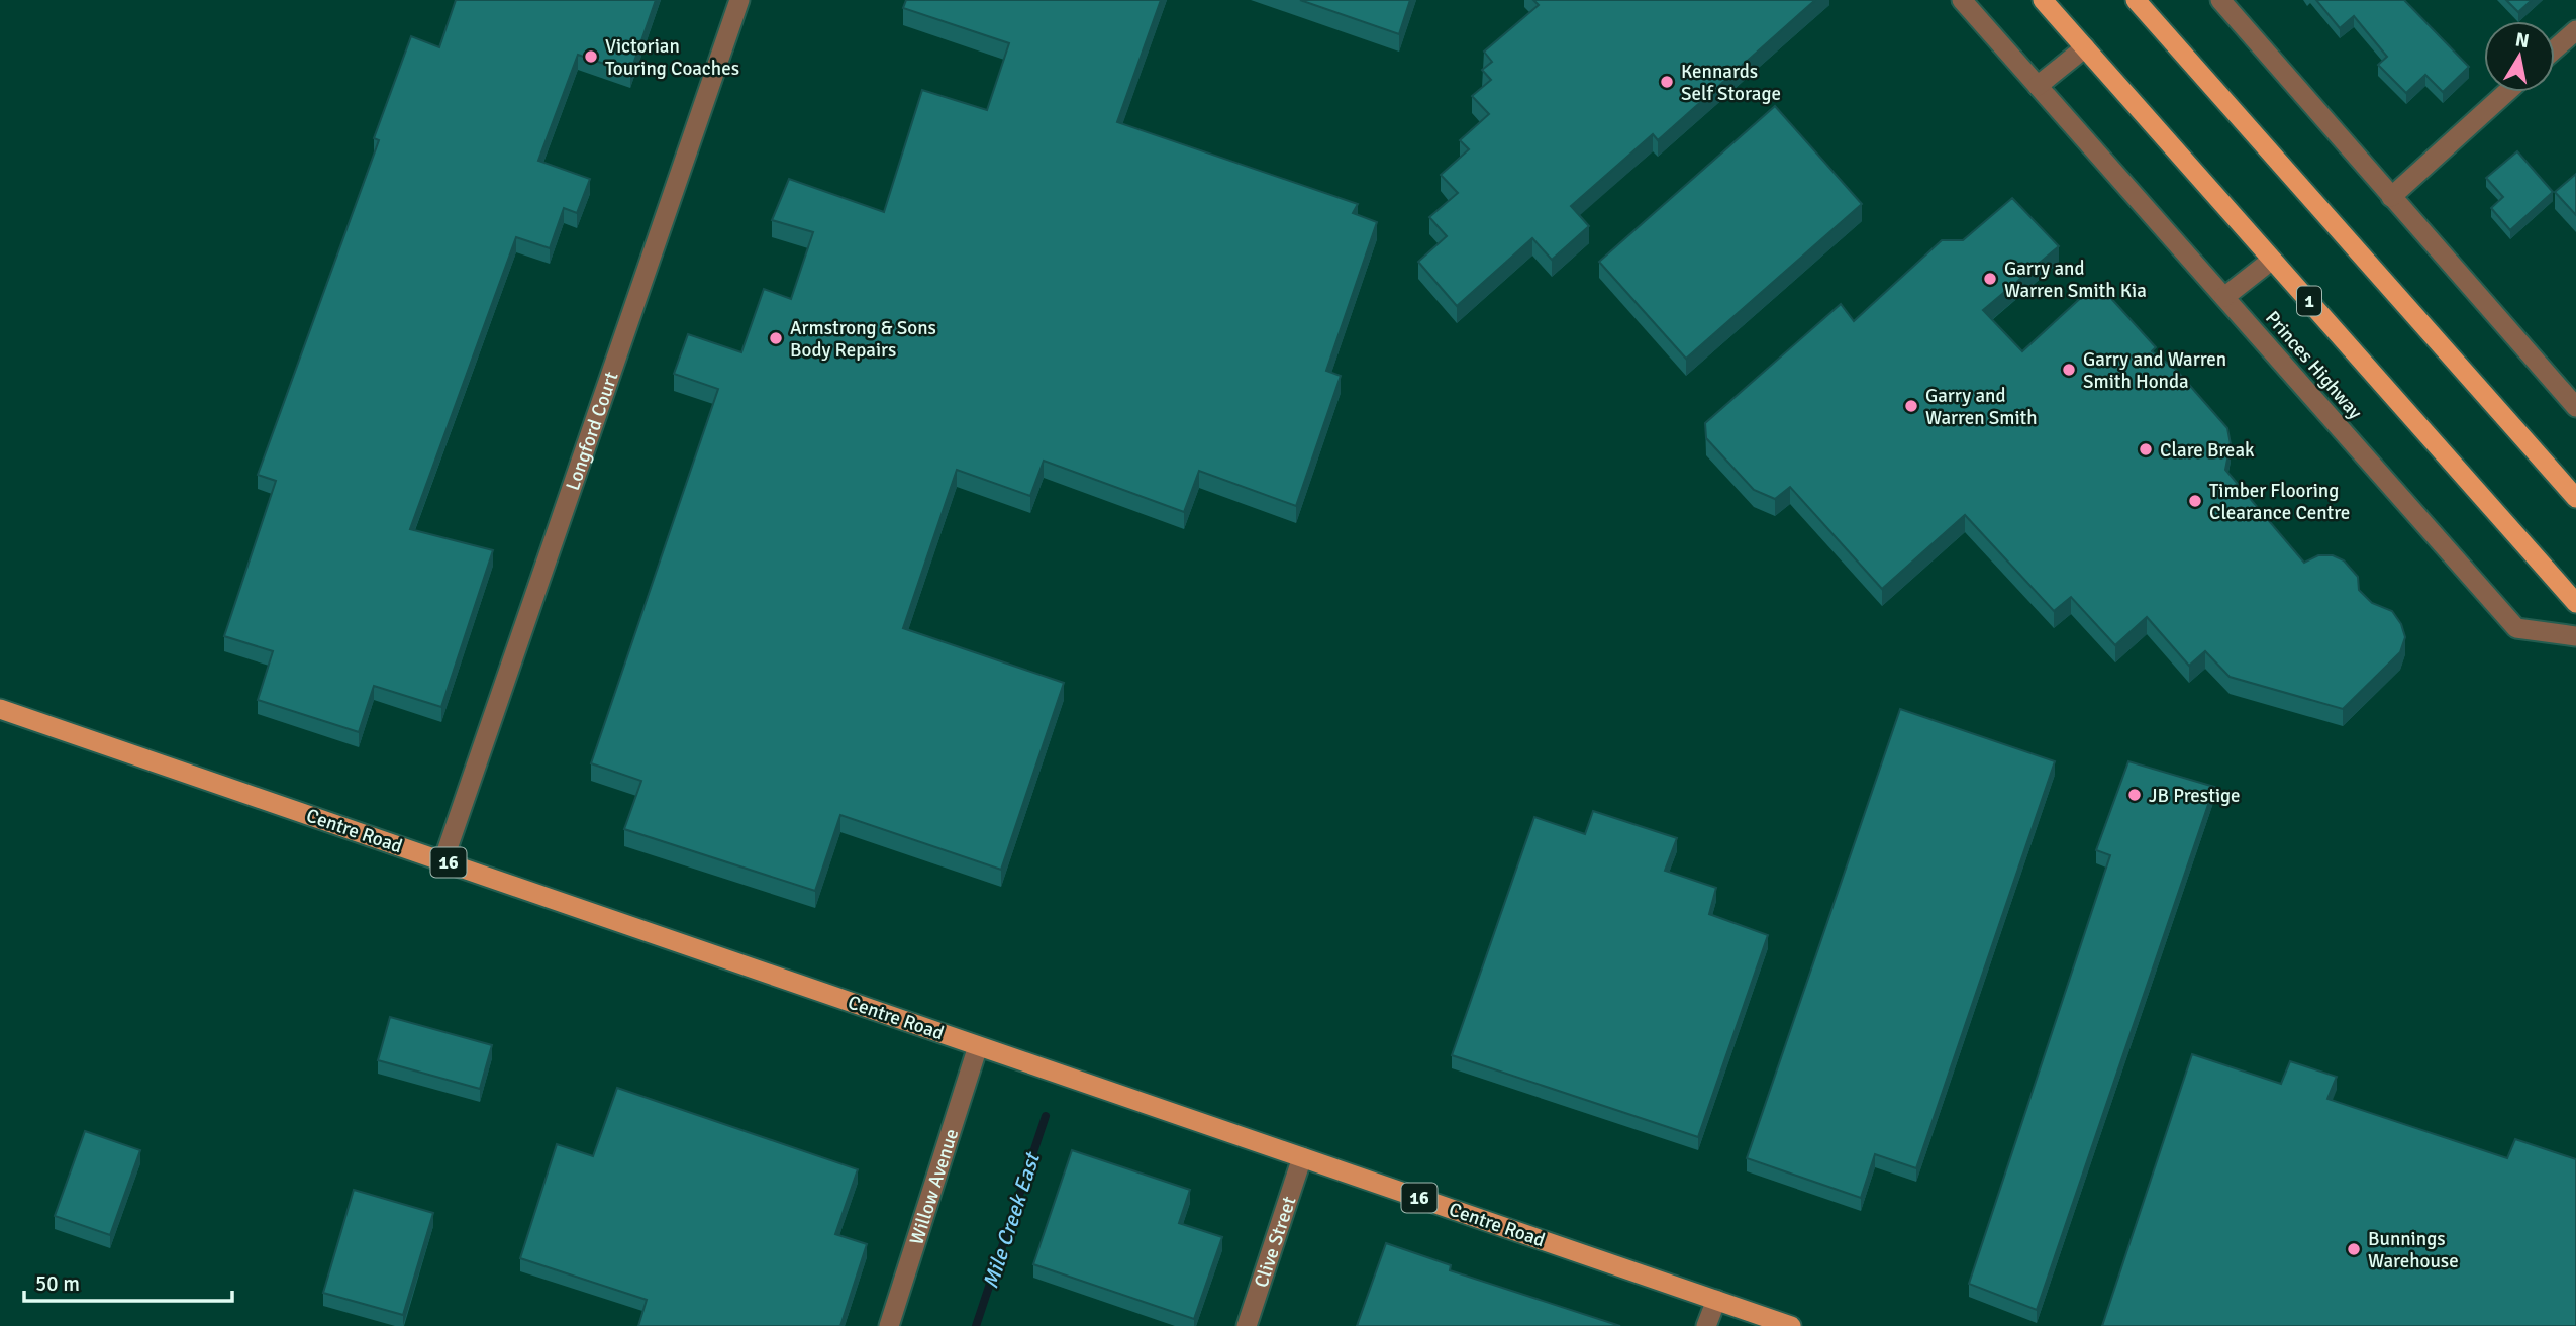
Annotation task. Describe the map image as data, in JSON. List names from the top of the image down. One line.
{"streets":{"highway":["1","Princes Highway"],"main road":["Centre Road","16"],"street":["Longford Court","Willow Avenue","Clive Street"]},"crossings":[["Longford Court","Centre Road"],["Centre Road","Willow Avenue"],["Centre Road","Clive Street"]],"water":["Mile Creek East"],"places":["Victorian Touring Coaches","Kennards Self Storage","Garry and Warren Smith Kia","Armstrong & Sons Body Repairs","Garry and Warren Smith Honda","Garry and Warren Smith","Clare Break","Timber Flooring Clearance Centre","JB Prestige","Bunnings Warehouse"],"scale_bar":"50 m","north":"top"}
